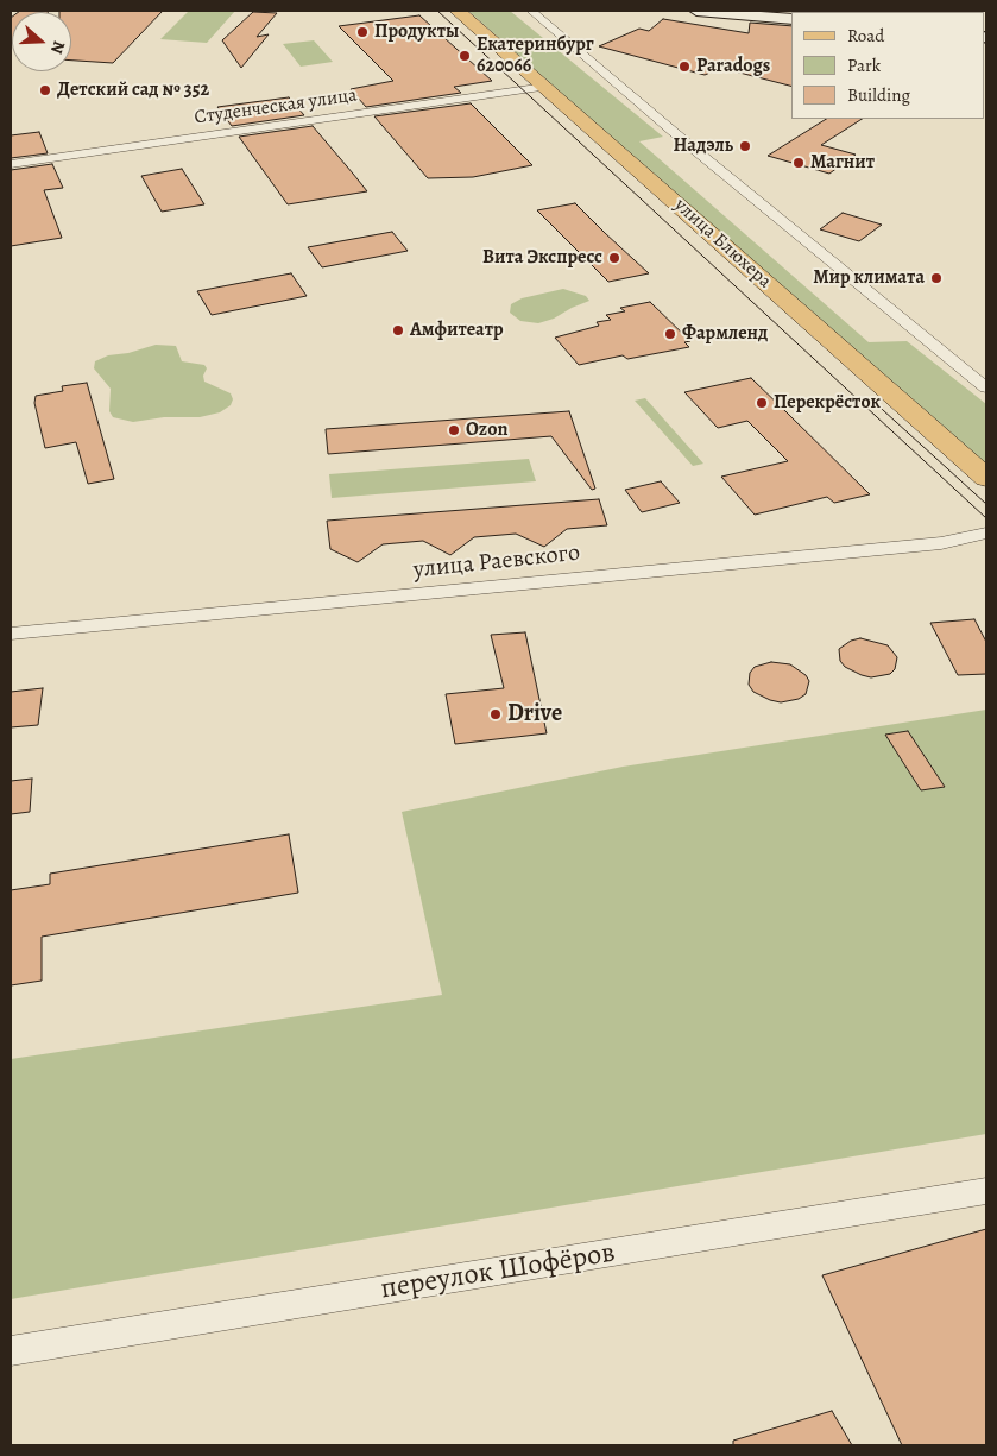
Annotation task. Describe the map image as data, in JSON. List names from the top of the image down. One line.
{"streets":{"main road":["улица Блюхера"],"street":["Студенческая улица","улица Раевского","переулок Шофёров"]},"crossings":[["Студенческая улица","улица Блюхера"]],"places":["Продукты","Екатеринбург 620066","Paradogs","Детский сад № 352","Надэль","Магнит","Вита Экспресс","Мир климата","Амфитеатр","Фармленд","Перекрёсток","Ozon","Drive"],"legend":["Road","Park","Building"],"north":"right"}
